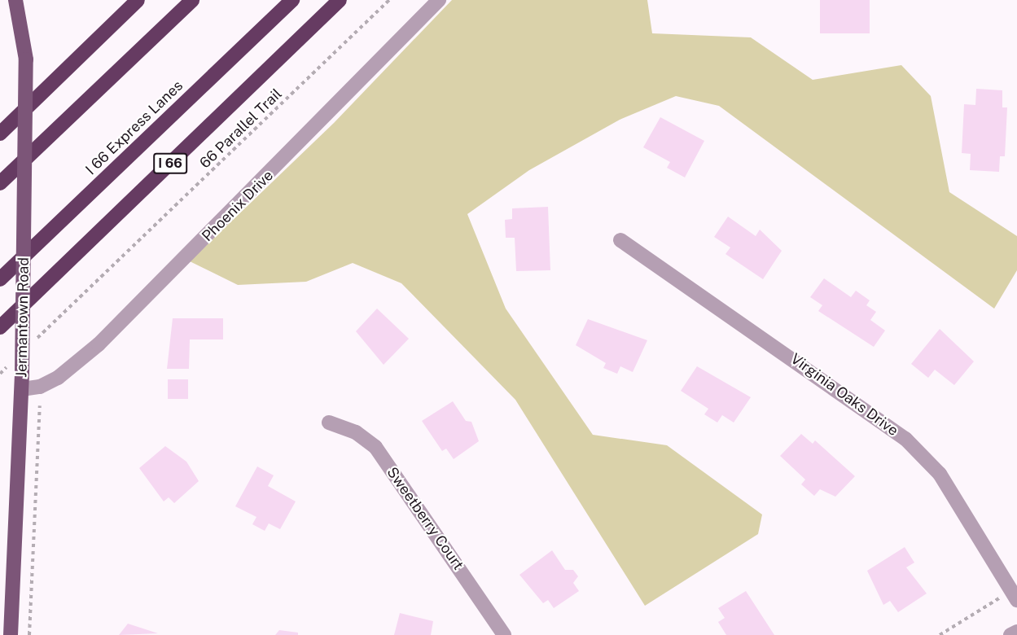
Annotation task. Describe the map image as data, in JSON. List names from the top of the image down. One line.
{"streets":{"highway":["I 66 Express Lanes","I 66"],"main road":["Jermantown Road"],"street":["Phoenix Drive","Virginia Oaks Drive","Sweetberry Court"],"path":["66 Parallel Trail"]},"crossings":[["Phoenix Drive","Jermantown Road"]]}
